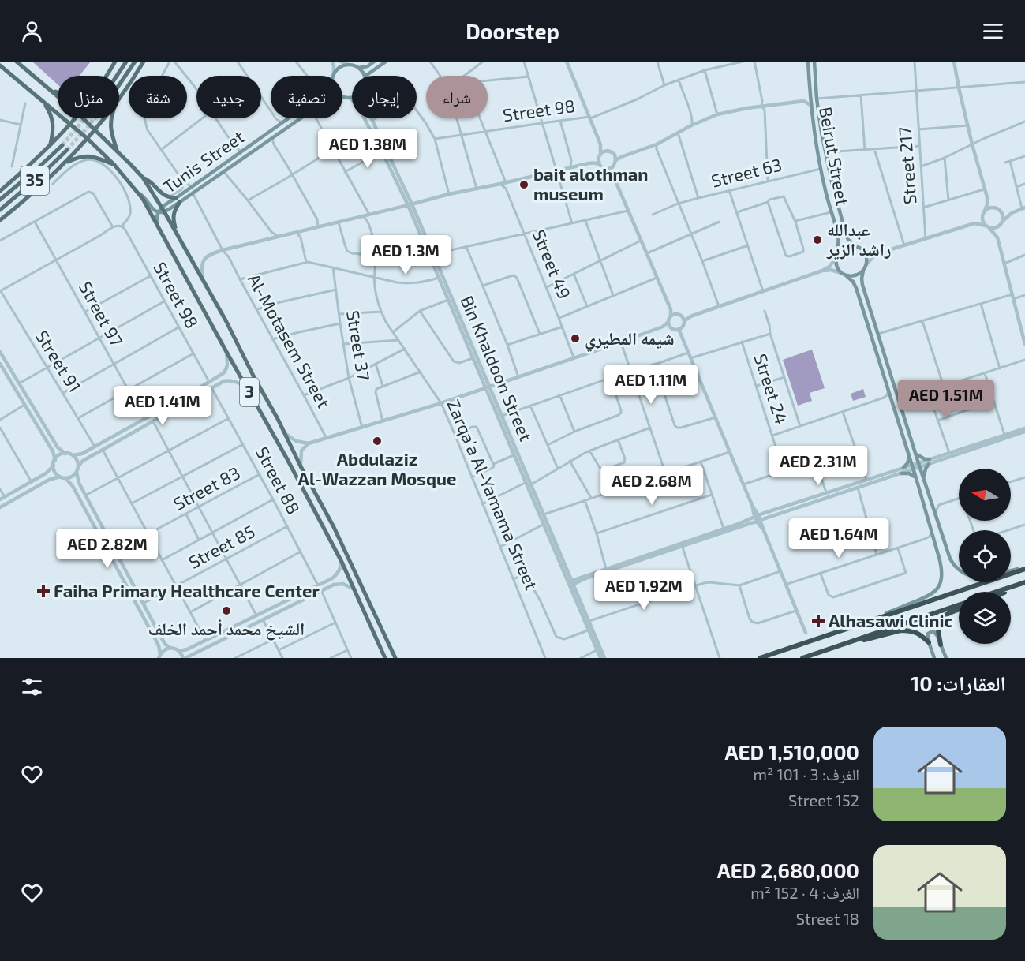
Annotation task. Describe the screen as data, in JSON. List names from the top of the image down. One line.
{"streets":{"main road":["Beirut Street","Tunis Street","35","3"],"street":["Street 98","Street 217","Street 63","Street 49","Street 97","Al-Motasem Street","Street 37","Street 91","Bin Khaldoon Street","Street 24","Street 88","Street 83","Zarqa'a Al-Yamama Street","Street 85"]},"crossings":[["Beirut Street","Street 63"],["Tunis Street","Al-Motasem Street"],["Tunis Street","3"],["Street 88","Street 83"],["Street 88","Street 85"]],"places":{"other":["bait alothman museum","عبدالله راشد الزير","شيمه المطيري","Abdulaziz Al-Wazzan Mosque","الشيخ محمد أحمد الخلف"],"health":["Faiha Primary Healthcare Center","Alhasawi Clinic"]},"north":"left","page":{"header":"Doorstep","chip":["شراء","إيجار","تصفية","جديد","شقة","منزل"],"price":["AED 1.38M","AED 1.3M","AED 1.11M","AED 1.51M","AED 1.41M","AED 2.31M","AED 2.68M","AED 1.64M","AED 2.82M","AED 1.92M"],"heading":"العقارات: 10","list":[{"name":"AED 1,510,000","note":"الغرف: 3 · 101 m² · Street 152"},{"name":"AED 2,680,000","note":"الغرف: 4 · 152 m² · Street 18"}]}}
